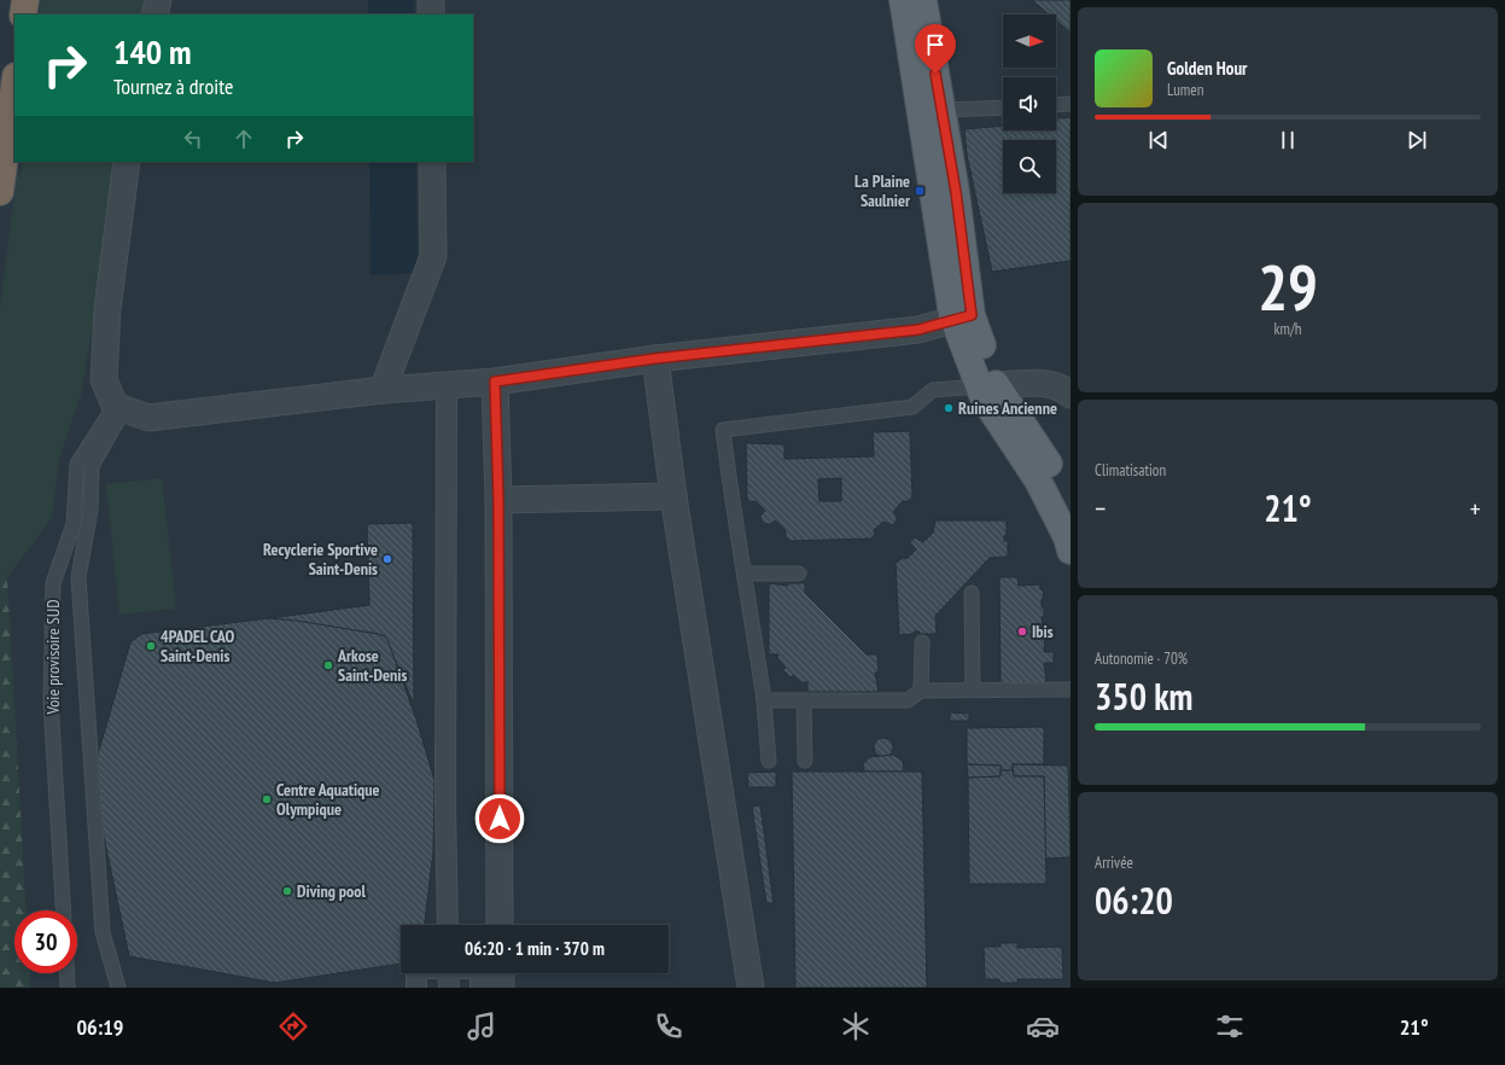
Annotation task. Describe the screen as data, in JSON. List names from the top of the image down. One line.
{"streets":{"lane":["Voie provisoire SUD"]},"places":{"transit":["La Plaine Saulnier"],"other":["Ruines Ancienne","Recyclerie Sportive Saint-Denis","Ibis","4PADEL CAO Saint-Denis","Arkose Saint-Denis","Centre Aquatique Olympique","Diving pool"]},"north":"right","page":{"turn":["140 m","Tournez à droite"],"song":["Golden Hour","Lumen"],"tile":[["29","km/h"],"Climatisation",["Autonomie · 70%","350 km"],["Arrivée","06:20"]],"heat":["−","21°","+"],"limit":"30","trip":"06:20 · 1 min · 370 m","tabs":["06:19","21°"]}}
